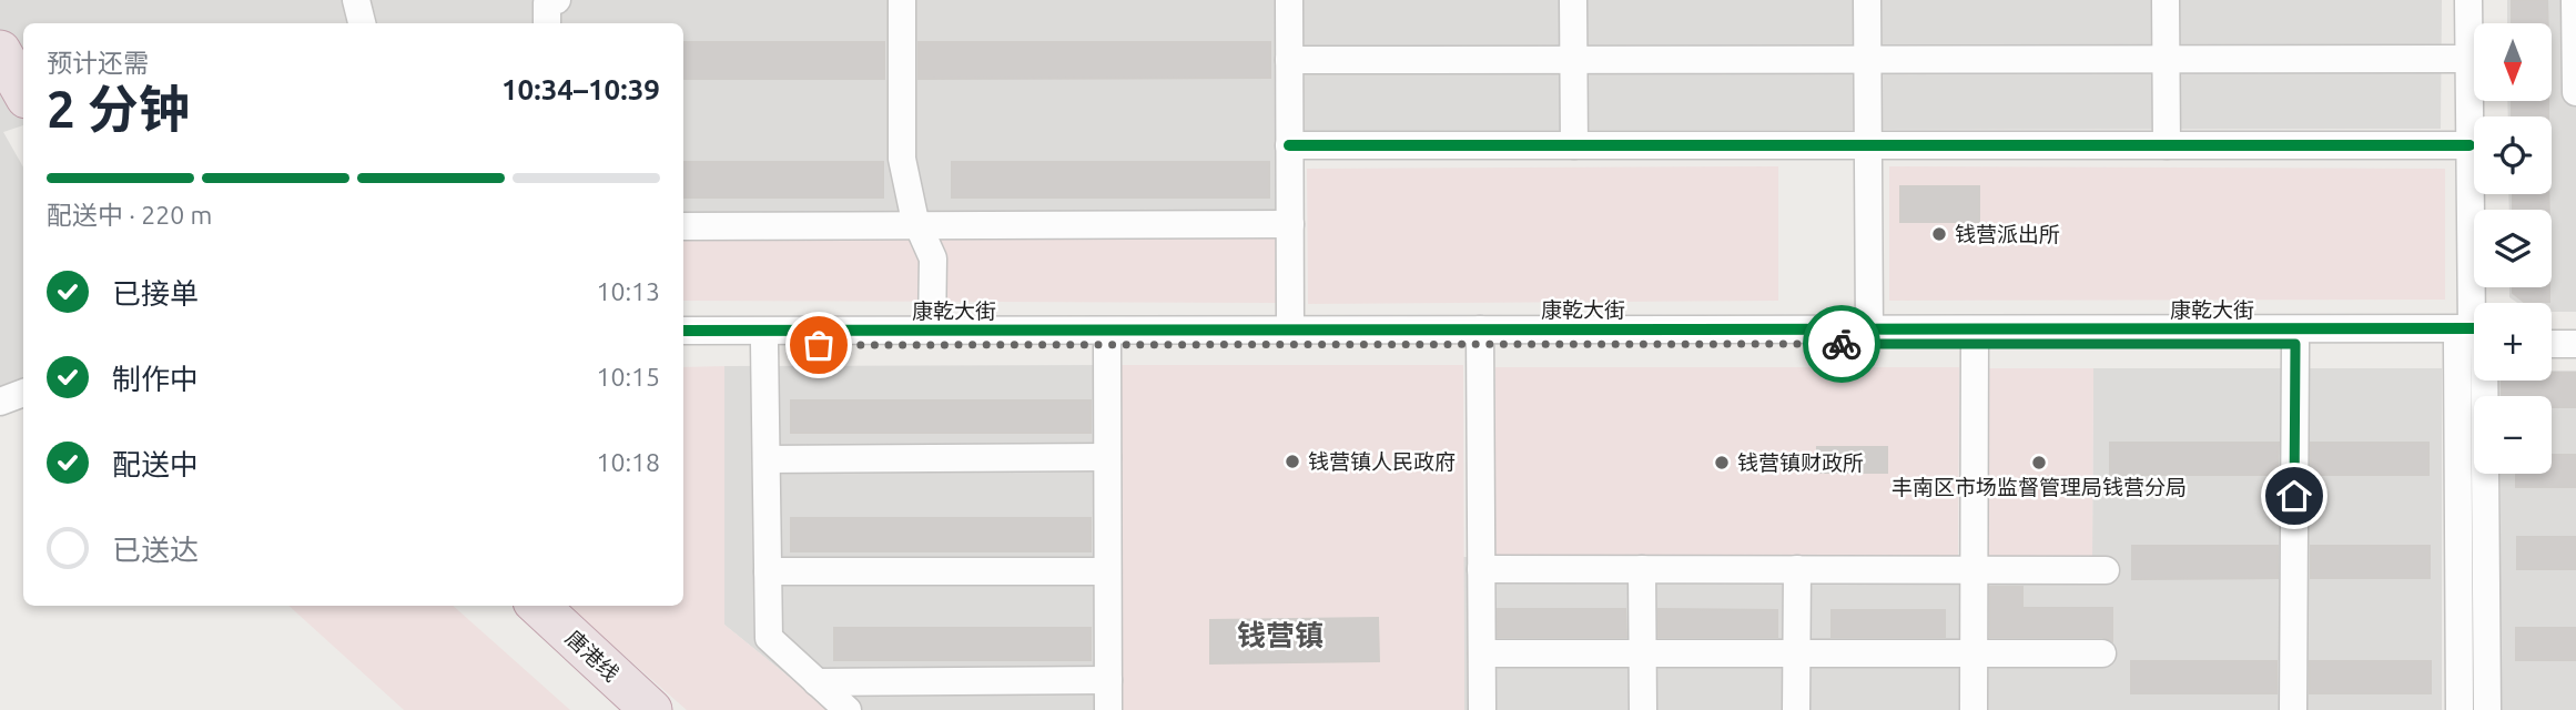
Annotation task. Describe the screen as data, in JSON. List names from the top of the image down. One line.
{"streets":{"highway":["唐港线"],"street":["康乾大街"]},"districts":["钱营镇"],"places":["钱营派出所","钱营镇人民政府","钱营镇财政所","丰南区市场监督管理局钱营分局"],"north":"bottom","page":{"map_buttons":["+","−"],"heading":["2 分钟","预计还需","10:34–10:39"],"bar":"配送中 · 220 m","list":[["已接单","10:13"],["制作中","10:15"],["配送中","10:18"],"已送达"]}}
